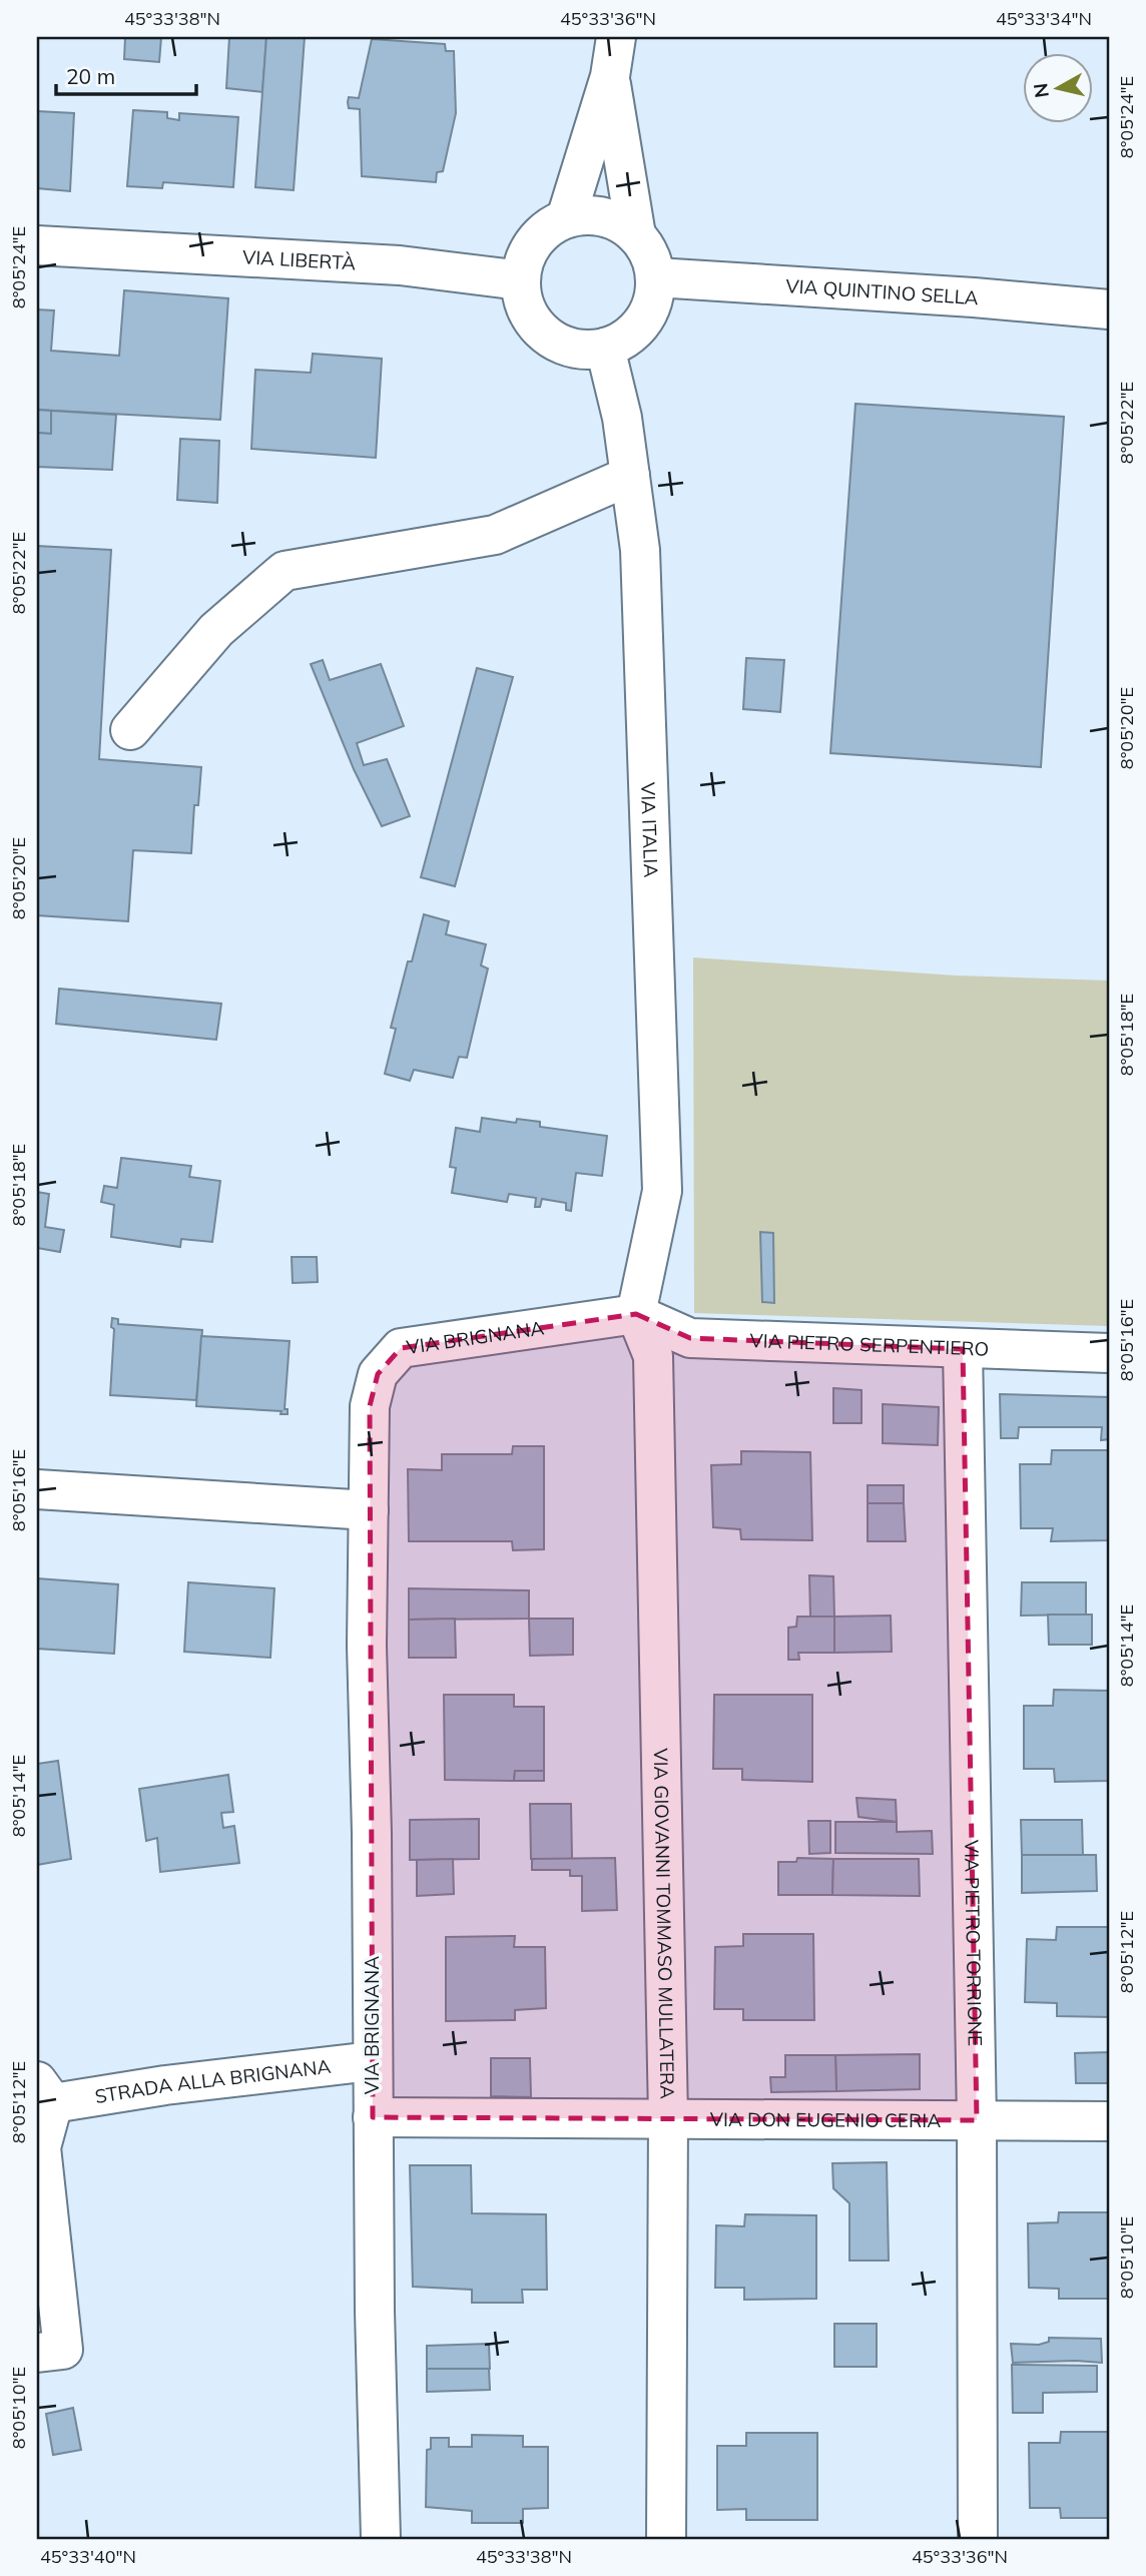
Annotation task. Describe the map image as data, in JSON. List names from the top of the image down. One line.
{"streets":{"street":["VIA LIBERTÀ","VIA QUINTINO SELLA","VIA ITALIA","VIA BRIGNANA","VIA PIETRO SERPENTIERO","VIA GIOVANNI TOMMASO MULLATERA","VIA PIETRO TORRIONE","STRADA ALLA BRIGNANA","VIA DON EUGENIO CERIA"]},"crossings":[["VIA LIBERTÀ","VIA QUINTINO SELLA"],["VIA LIBERTÀ","VIA ITALIA"],["VIA QUINTINO SELLA","VIA ITALIA"],["VIA ITALIA","VIA BRIGNANA"],["VIA ITALIA","VIA PIETRO SERPENTIERO"],["VIA ITALIA","VIA GIOVANNI TOMMASO MULLATERA"],["VIA BRIGNANA","VIA PIETRO SERPENTIERO"],["VIA BRIGNANA","VIA GIOVANNI TOMMASO MULLATERA"],["VIA BRIGNANA","STRADA ALLA BRIGNANA"],["VIA BRIGNANA","VIA DON EUGENIO CERIA"],["VIA PIETRO SERPENTIERO","VIA GIOVANNI TOMMASO MULLATERA"],["VIA PIETRO SERPENTIERO","VIA PIETRO TORRIONE"],["VIA GIOVANNI TOMMASO MULLATERA","VIA DON EUGENIO CERIA"],["VIA PIETRO TORRIONE","VIA DON EUGENIO CERIA"]],"scale_bar":"20 m","north":"left","coordinates":["45°33'38\"N","45°33'36\"N","45°33'34\"N","8°05'24\"E","8°05'22\"E","8°05'20\"E","8°05'18\"E","8°05'16\"E","8°05'14\"E","8°05'12\"E","8°05'10\"E","45°33'40\"N"]}
